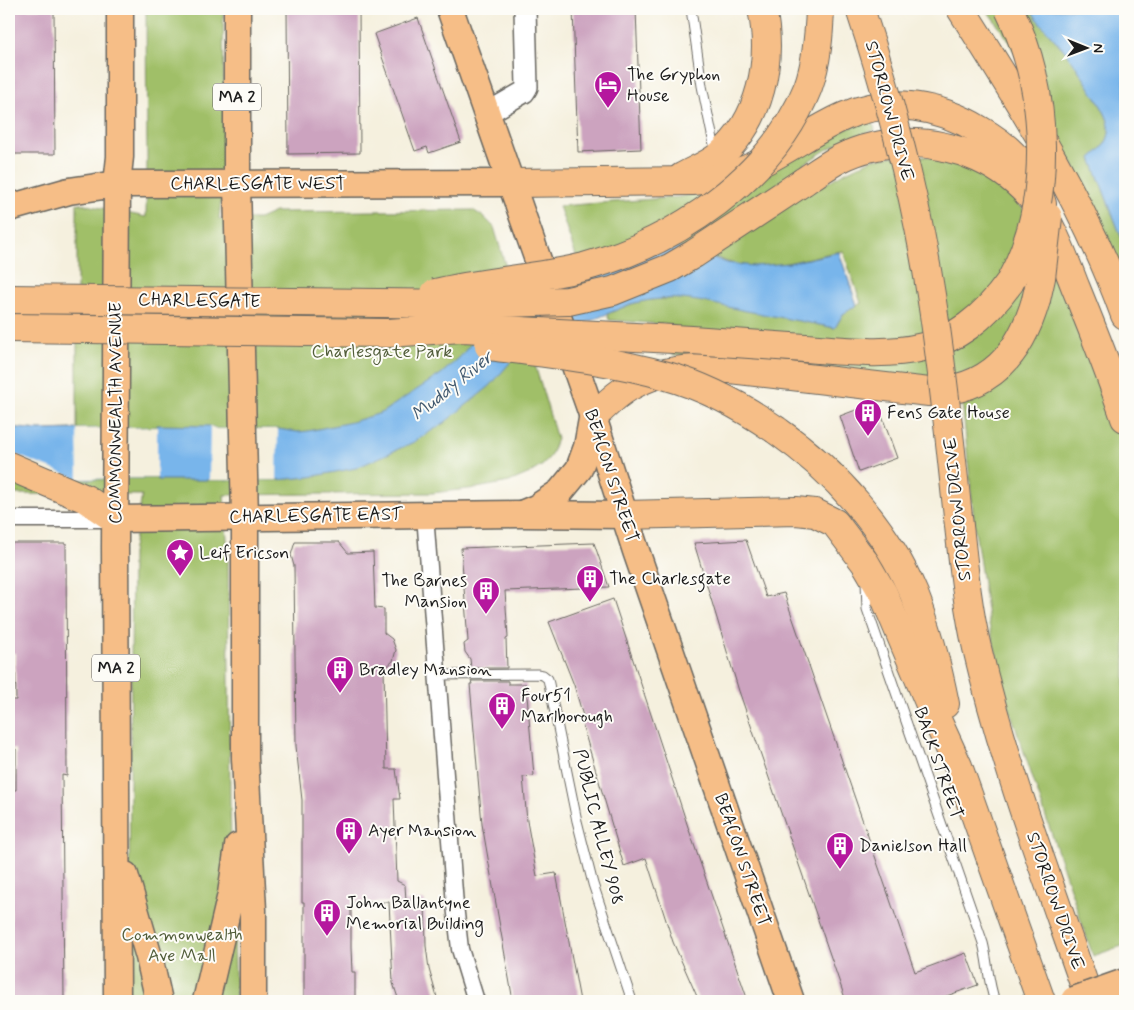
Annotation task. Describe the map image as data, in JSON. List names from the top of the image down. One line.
{"streets":{"highway":["STORROW DRIVE","CHARLESGATE"],"main road":["MA 2","CHARLESGATE WEST","COMMONWEALTH AVENUE","BEACON STREET","CHARLESGATE EAST"],"lane":["BACK STREET","PUBLIC ALLEY 908"]},"crossings":[["MA 2","CHARLESGATE WEST"],["MA 2","CHARLESGATE EAST"],["CHARLESGATE WEST","COMMONWEALTH AVENUE"],["CHARLESGATE WEST","BEACON STREET"],["COMMONWEALTH AVENUE","CHARLESGATE EAST"],["BEACON STREET","CHARLESGATE EAST"]],"water":["Muddy River"],"parks":["Charlesgate Park","Commonwealth Ave Mall"],"places":{"hotel":["The Gryphon House"],"building":["Fens Gate House","The Charlesgate","The Barnes Mansion","Bradley Mansion","Four51 Marlborough","Ayer Mansion","Danielson Hall","John Ballantyne Memorial Building"],"place":["Leif Ericson"]},"north":"right"}
